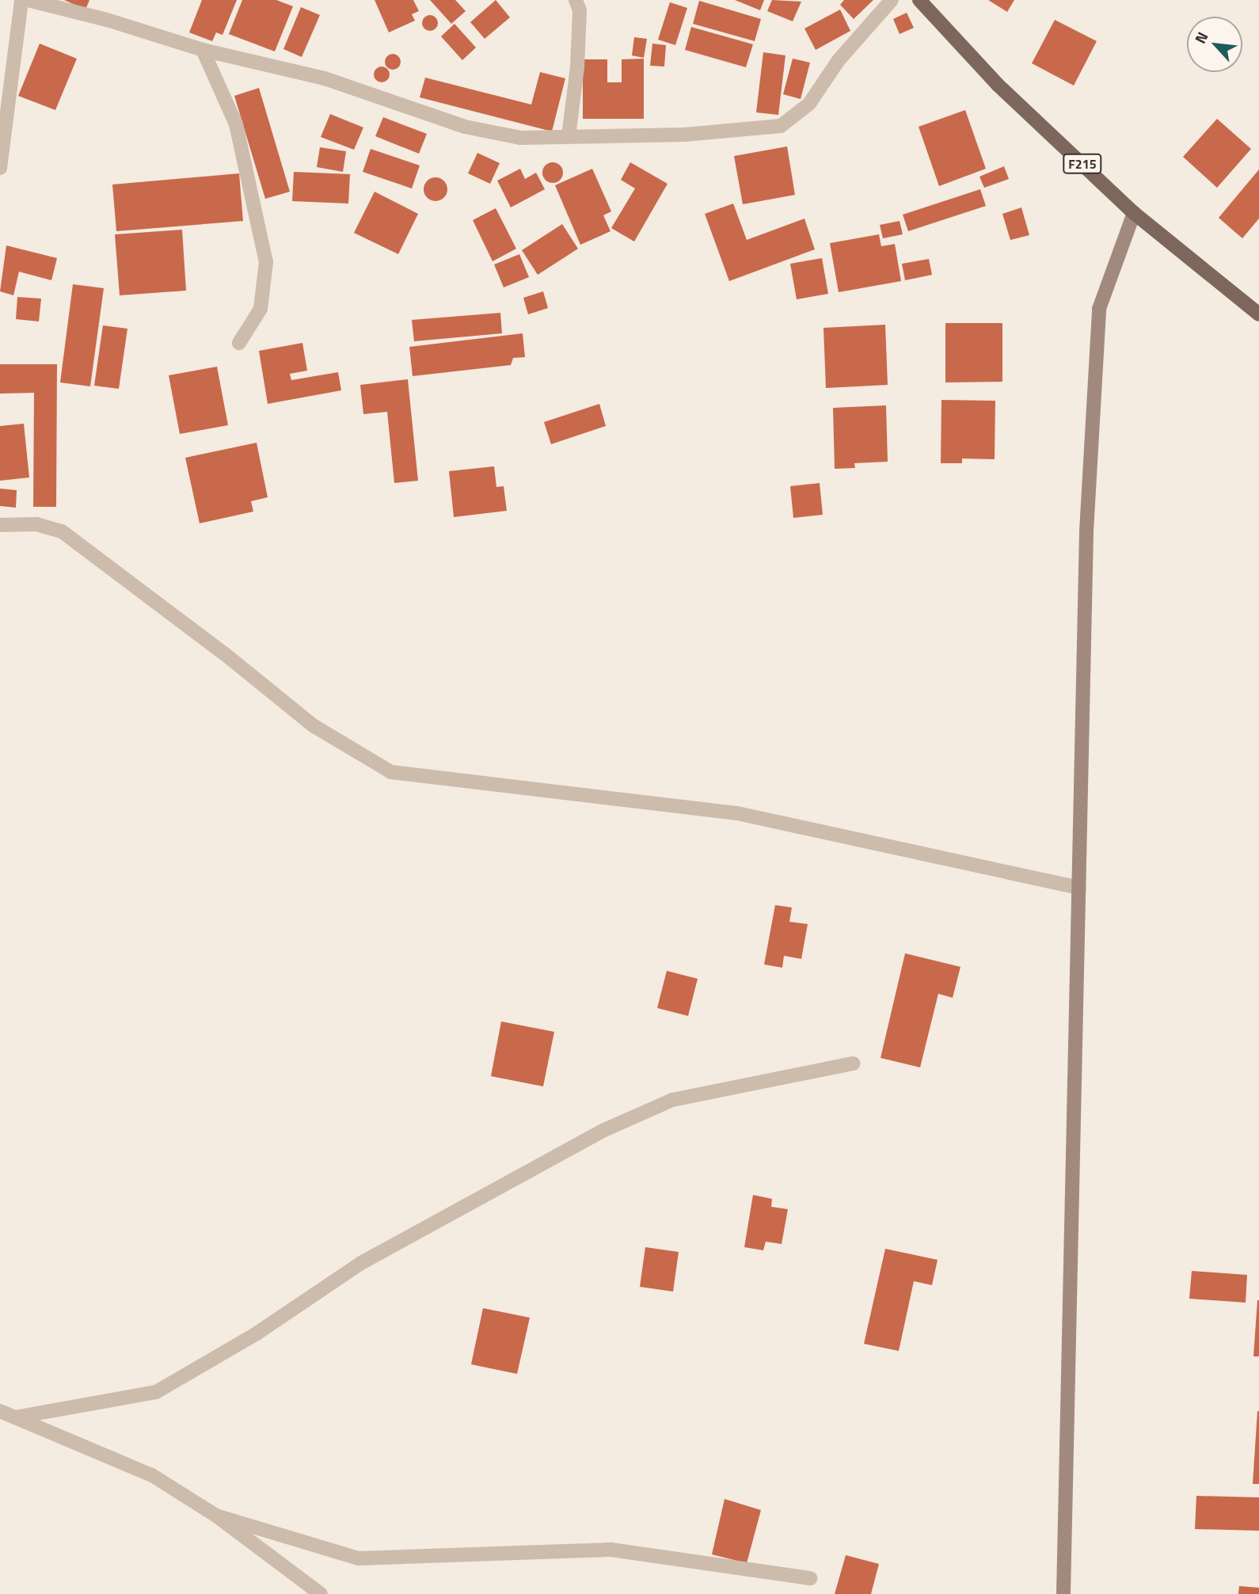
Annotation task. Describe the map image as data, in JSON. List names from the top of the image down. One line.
{"streets":{"main road":["F215"]},"north":"top left"}
